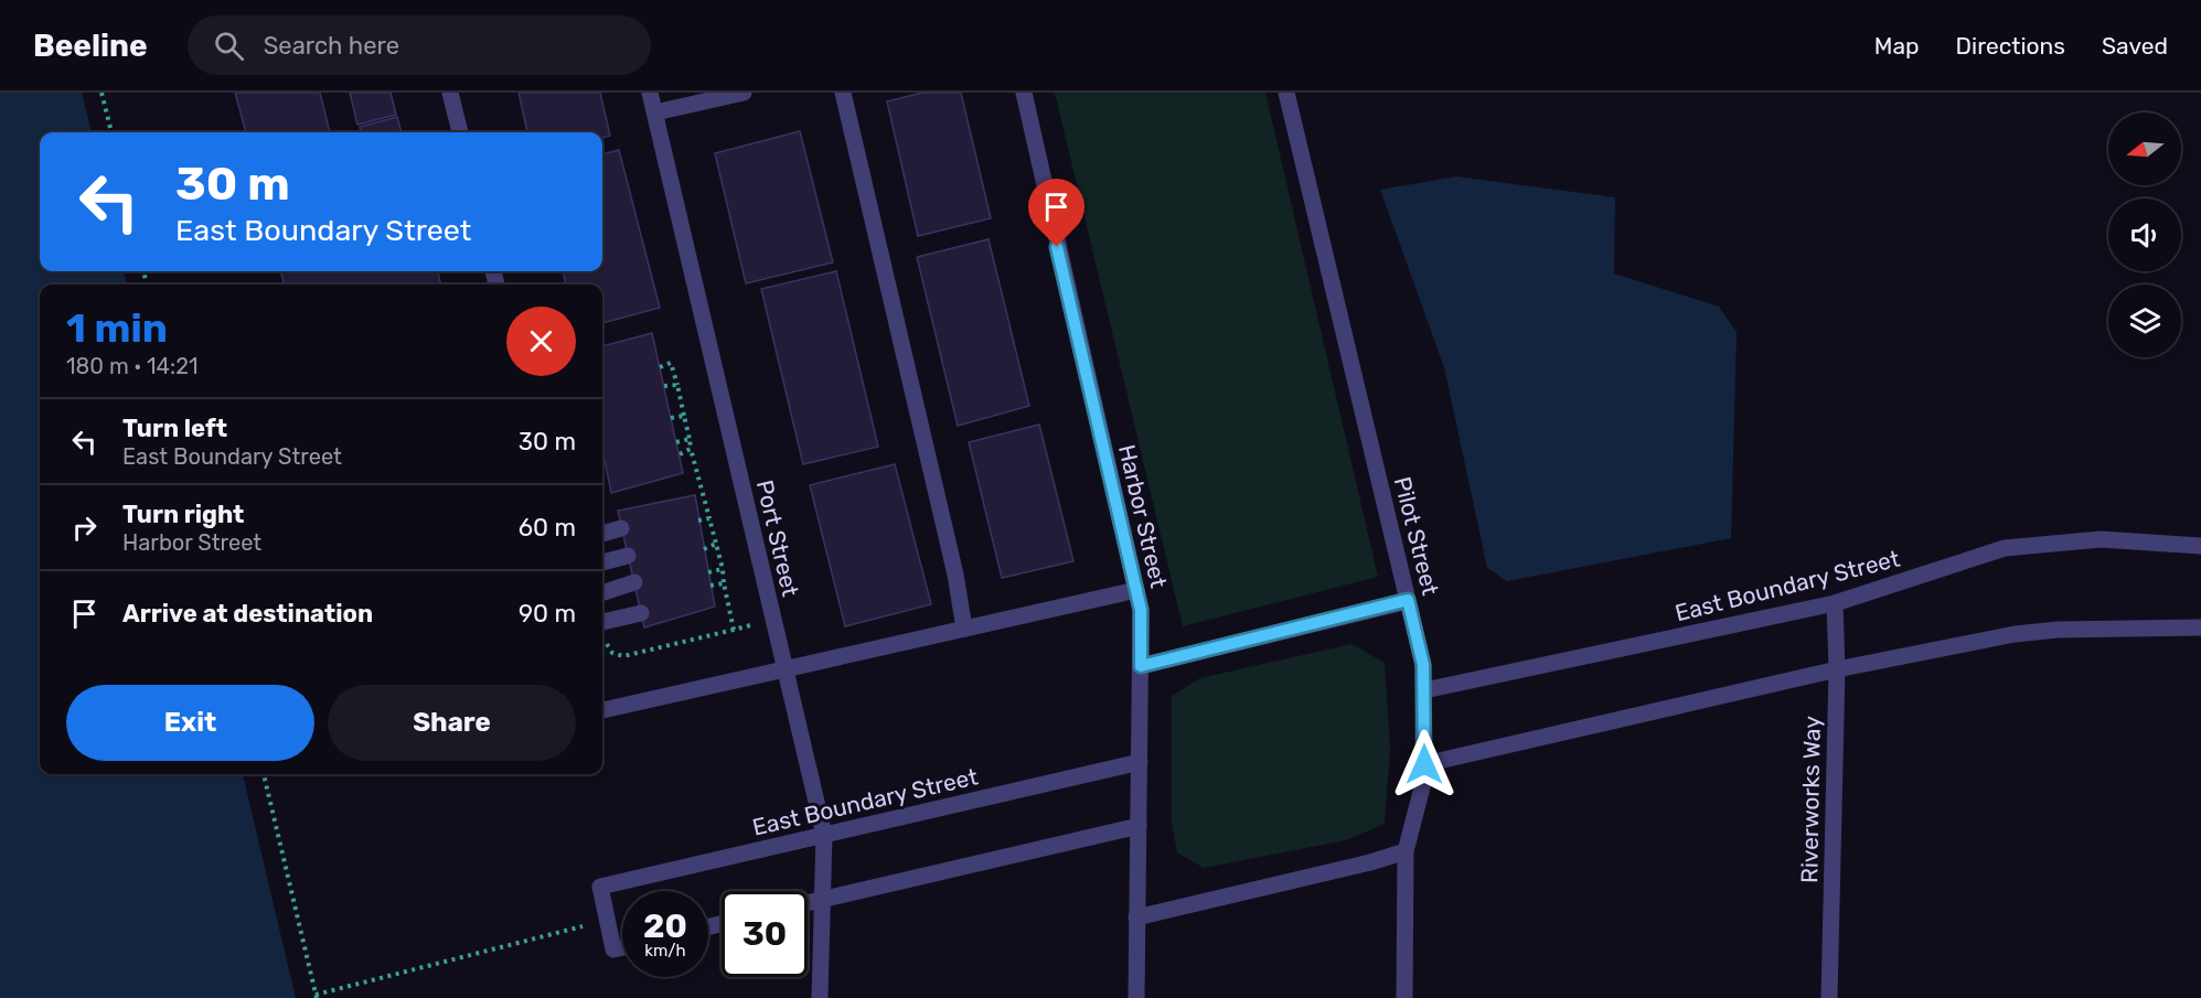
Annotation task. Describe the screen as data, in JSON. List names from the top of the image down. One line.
{"streets":{"street":["Harbor Street","Pilot Street","Port Street","East Boundary Street","Riverworks Way"]},"crossings":[["Harbor Street","East Boundary Street"],["Pilot Street","East Boundary Street"],["Port Street","East Boundary Street"],["East Boundary Street","Riverworks Way"]],"north":"left","page":{"header":"Beeline","search":"Search here","nav":["Map","Directions","Saved"],"turn":["30 m","East Boundary Street"],"heading":["1 min","180 m · 14:21"],"list":[{"name":"Turn left","note":"East Boundary Street","value":"30 m"},{"name":"Turn right","note":"Harbor Street","value":"60 m"},{"name":"Arrive at destination","value":"90 m"}],"buttons":["Exit","Share"],"speed":"20 km/h","limit":"30"}}
